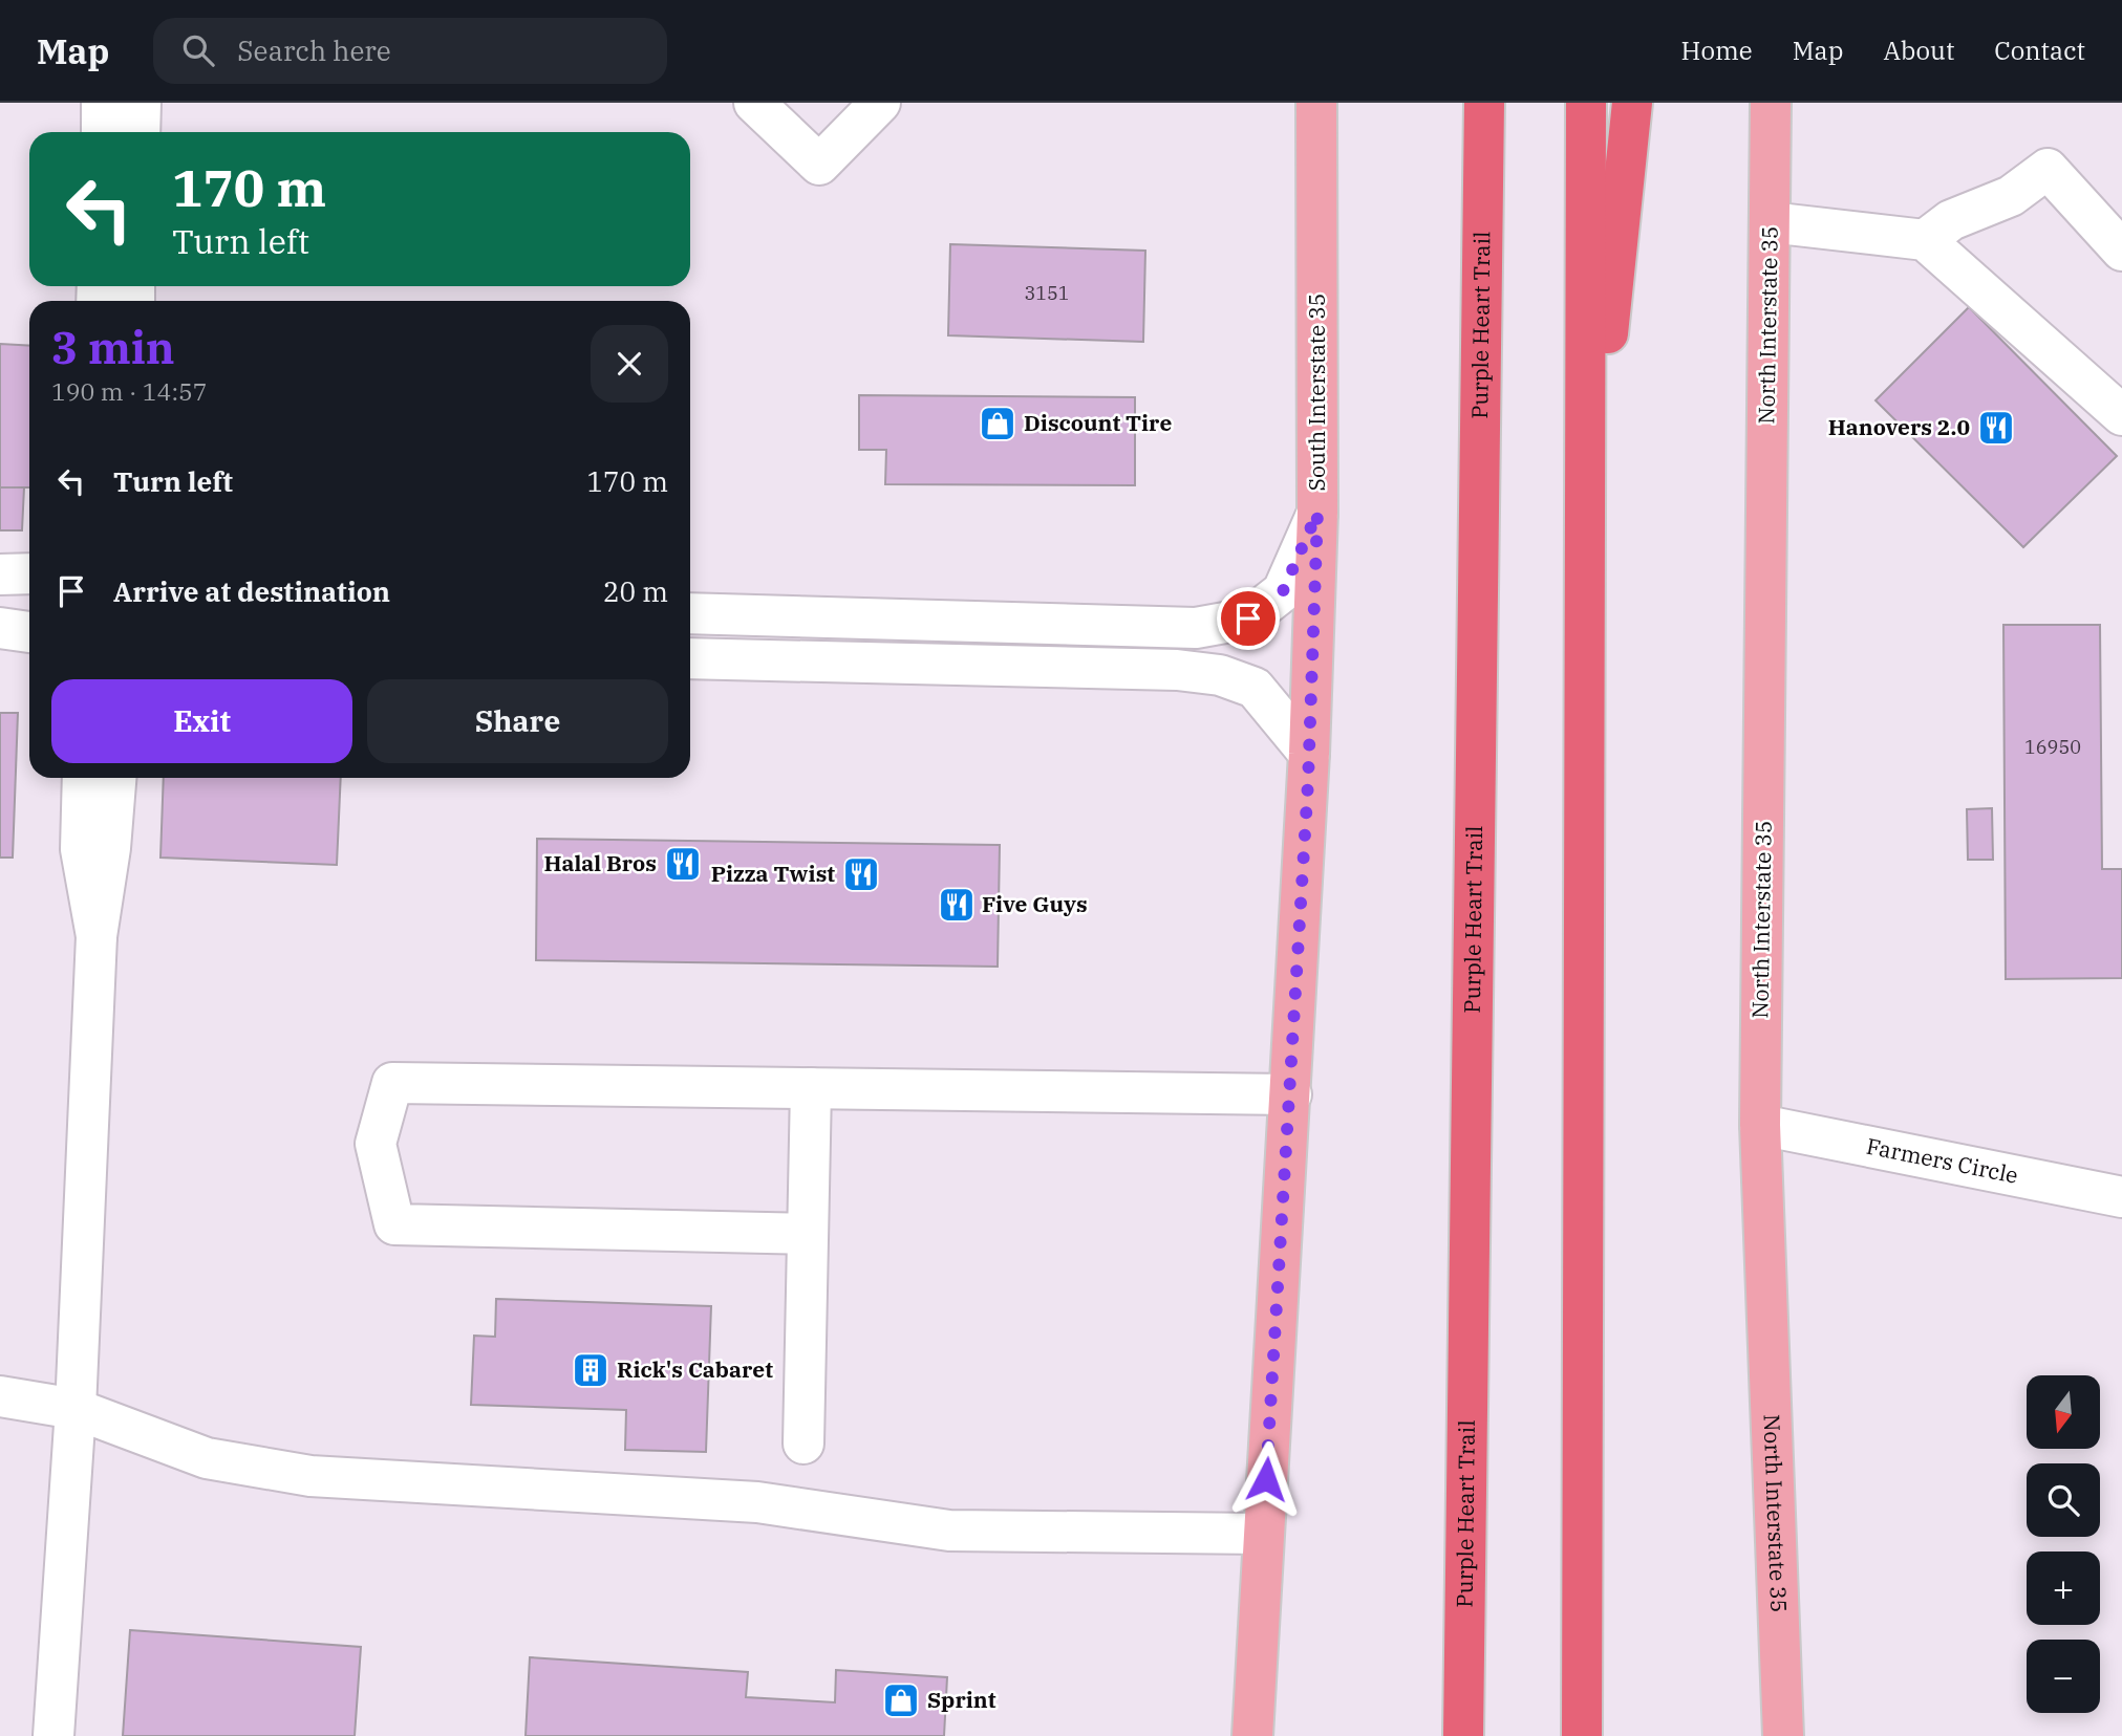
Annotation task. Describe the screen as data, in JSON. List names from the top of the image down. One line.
{"streets":{"highway":["Purple Heart Trail"],"main road":["North Interstate 35","South Interstate 35"],"street":["Farmers Circle"]},"crossings":[["North Interstate 35","Farmers Circle"]],"places":{"shop":["Discount Tire","Sprint"],"restaurant":["Hanovers 2.0","Halal Bros","Pizza Twist","Five Guys"],"building":["Rick's Cabaret"]},"house_numbers":["3151","16950"],"north":"bottom","page":{"header":"Map","search":"Search here","nav":["Home","Map","About","Contact"],"turn":["170 m","Turn left"],"heading":["3 min","190 m · 14:57"],"list":[{"name":"Turn left","value":"170 m"},{"name":"Arrive at destination","value":"20 m"}],"buttons":["Exit","Share"],"map_buttons":["+","−"]}}
